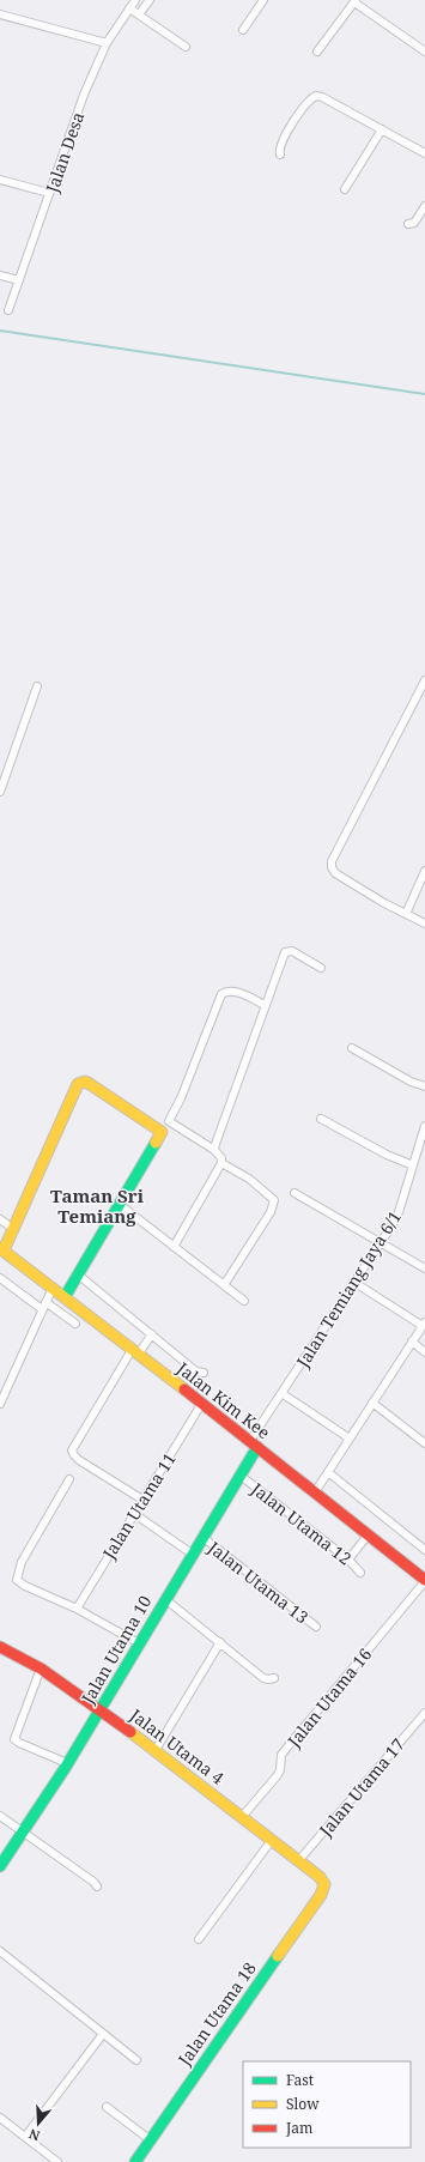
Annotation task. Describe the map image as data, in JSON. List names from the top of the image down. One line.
{"streets":{"street":["Jalan Desa","Jalan Temiang Jaya 6/1","Jalan Kim Kee","Jalan Utama 11","Jalan Utama 12","Jalan Utama 13","Jalan Utama 10","Jalan Utama 16","Jalan Utama 4","Jalan Utama 17","Jalan Utama 18"]},"crossings":[["Jalan Temiang Jaya 6/1","Jalan Kim Kee"],["Jalan Temiang Jaya 6/1","Jalan Utama 10"],["Jalan Kim Kee","Jalan Utama 11"],["Jalan Kim Kee","Jalan Utama 10"],["Jalan Kim Kee","Jalan Utama 16"],["Jalan Utama 12","Jalan Utama 10"],["Jalan Utama 13","Jalan Utama 10"],["Jalan Utama 10","Jalan Utama 4"],["Jalan Utama 16","Jalan Utama 4"],["Jalan Utama 4","Jalan Utama 17"],["Jalan Utama 4","Jalan Utama 18"]],"districts":["Taman Sri Temiang"],"legend":["Fast","Slow","Jam"],"north":"bottom"}
